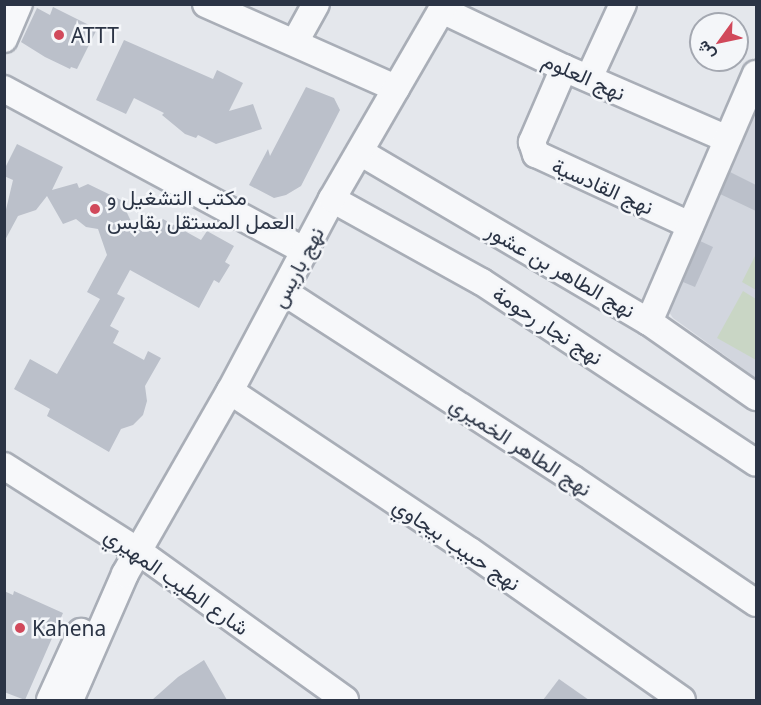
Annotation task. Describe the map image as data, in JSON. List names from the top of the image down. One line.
{"streets":{"street":["نهج العلوم","نهج القادسية","نهج باريس","نهج الطاهر بن عشور","نهج نجار رحومة","نهج الطاهر الخميري","نهج حبيب بيجاوي","شارع الطيب المهيري"]},"crossings":[["نهج العلوم","نهج القادسية"],["نهج العلوم","نهج باريس"],["نهج باريس","نهج الطاهر بن عشور"],["نهج باريس","نهج نجار رحومة"],["نهج باريس","نهج الطاهر الخميري"],["نهج باريس","نهج حبيب بيجاوي"],["نهج باريس","شارع الطيب المهيري"]],"places":["ATTT","مكتب التشغيل و العمل المستقل بقابس","Kahena"],"north":"bottom left"}
